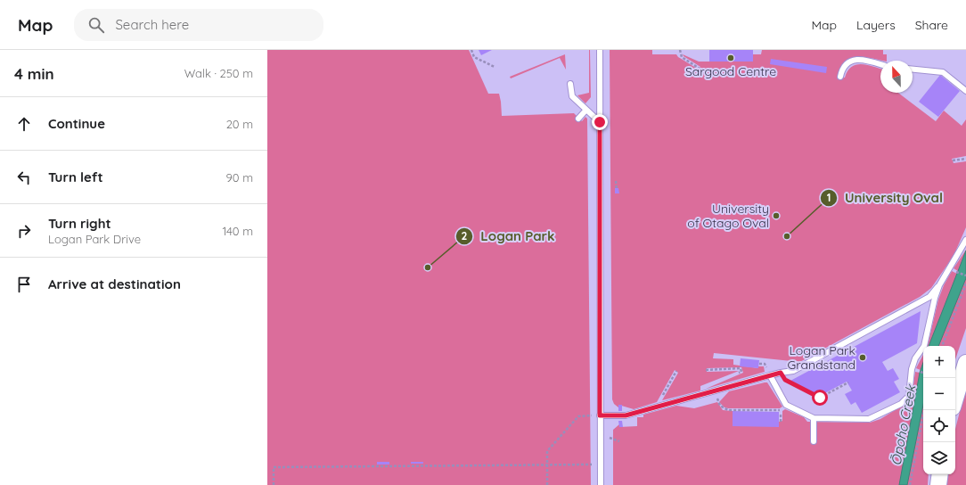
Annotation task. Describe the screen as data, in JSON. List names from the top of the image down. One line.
{"water":["Ōpoho Creek"],"places":["Sargood Centre","University of Otago Oval","University Oval","Logan Park","Logan Park Grandstand"],"north":"top","page":{"header":"Map","search":"Search here","nav":["Map","Layers","Share"],"heading":["4 min","Walk · 250 m"],"list":[["Continue","20 m"],["Turn left","90 m"],["Turn right","Logan Park Drive","140 m"],"Arrive at destination"],"map_buttons":["+","−"]}}
